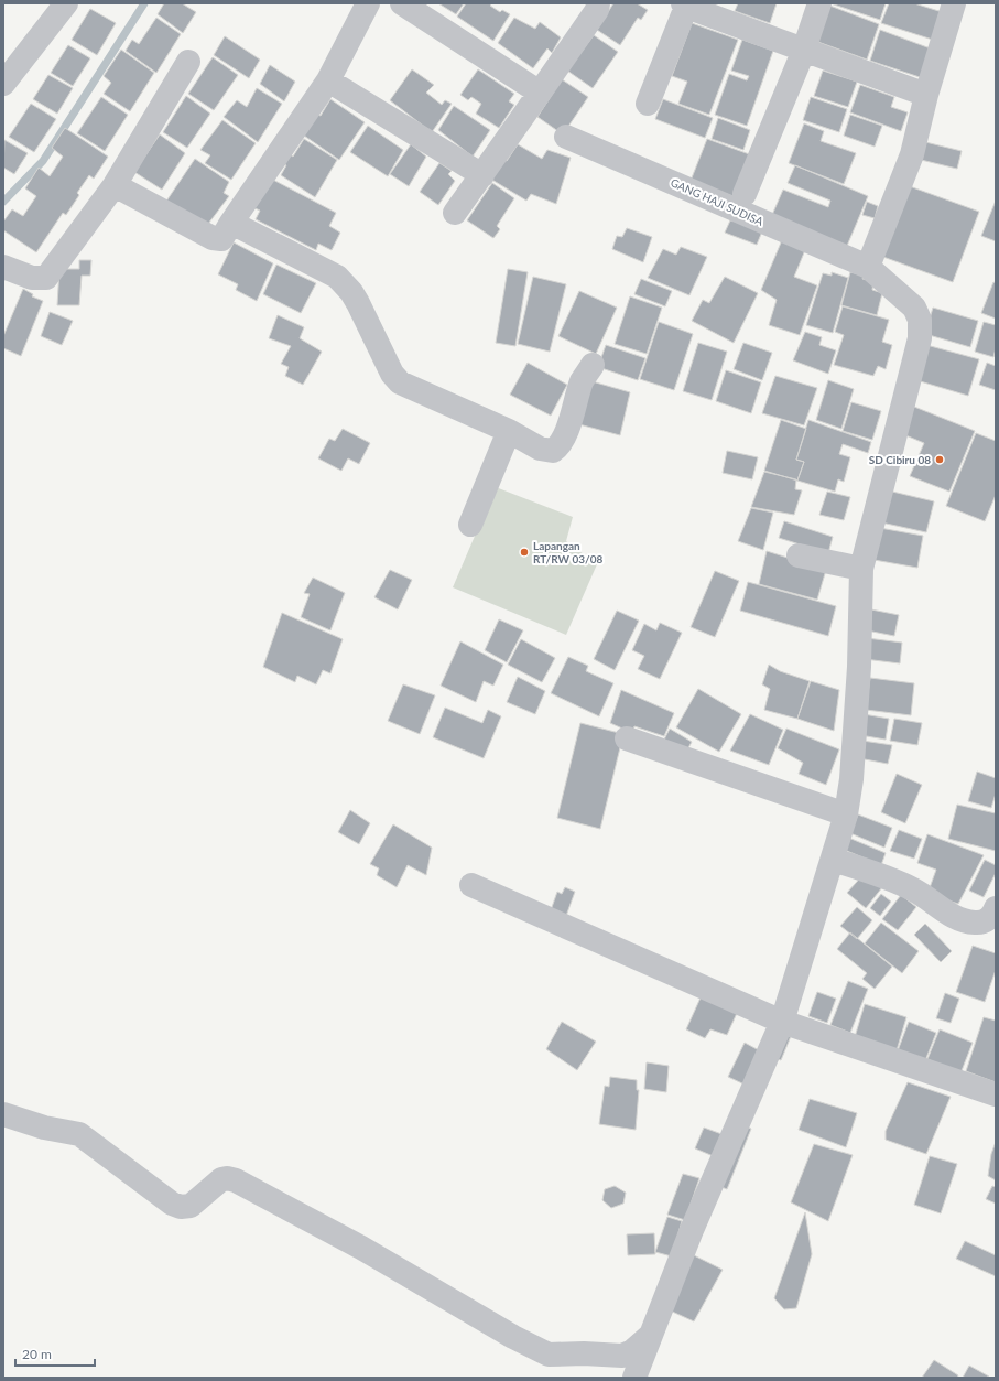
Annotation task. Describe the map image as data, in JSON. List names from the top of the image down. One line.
{"streets":{"street":["GANG HAJI SUDISA"]},"places":["SD Cibiru 08","Lapangan RT/RW 03/08"],"scale_bar":"20 m"}
